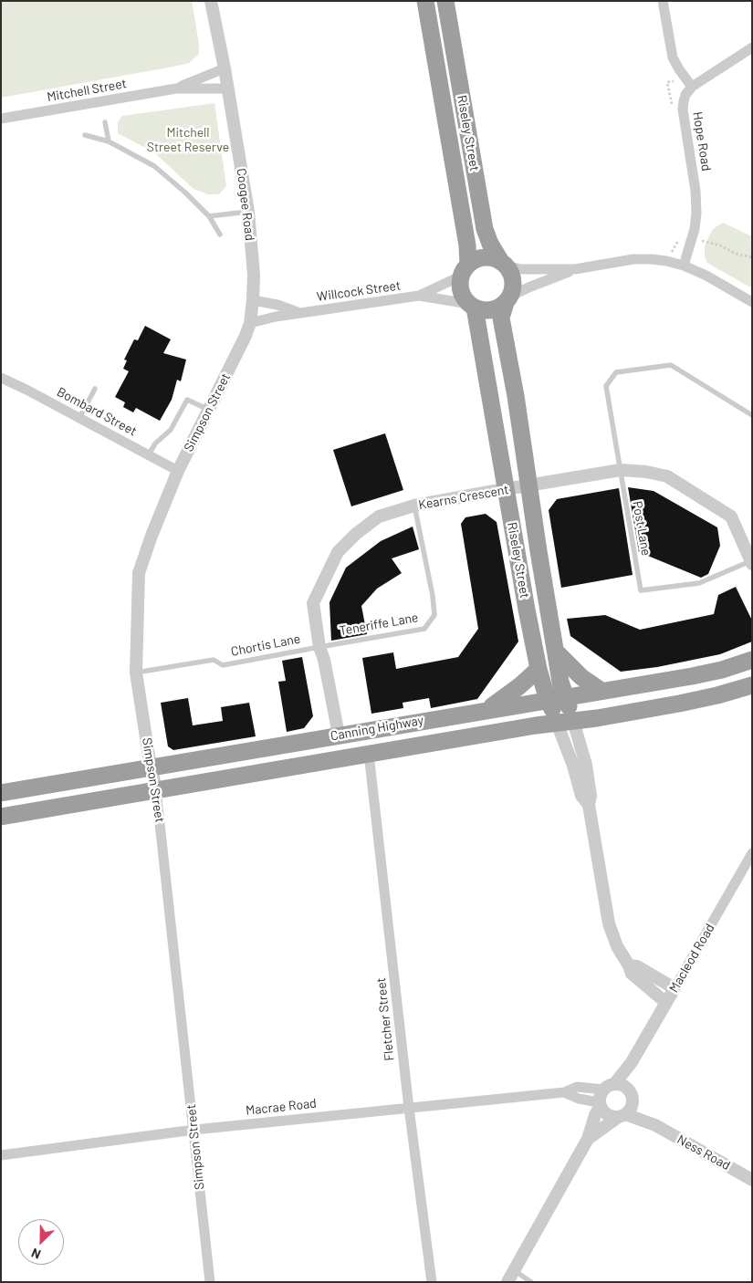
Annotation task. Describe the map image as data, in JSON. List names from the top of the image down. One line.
{"streets":{"highway":["Riseley Street","Canning Highway"],"street":["Mitchell Street","Hope Road","Coogee Road","Willcock Street","Bombard Street","Simpson Street","Kearns Crescent","Macleod Road","Fletcher Street","Macrae Road","Ness Road"],"lane":["Post Lane","Teneriffe Lane","Chortis Lane"]},"crossings":[["Mitchell Street","Coogee Road"],["Riseley Street","Willcock Street"],["Riseley Street","Kearns Crescent"],["Riseley Street","Canning Highway"],["Riseley Street","Macleod Road"],["Coogee Road","Willcock Street"],["Coogee Road","Simpson Street"],["Willcock Street","Simpson Street"],["Bombard Street","Simpson Street"],["Simpson Street","Chortis Lane"],["Simpson Street","Canning Highway"],["Simpson Street","Macrae Road"],["Kearns Crescent","Post Lane"],["Kearns Crescent","Teneriffe Lane"],["Kearns Crescent","Chortis Lane"],["Kearns Crescent","Canning Highway"],["Teneriffe Lane","Chortis Lane"],["Canning Highway","Fletcher Street"],["Macleod Road","Macrae Road"],["Macleod Road","Ness Road"],["Fletcher Street","Macrae Road"],["Macrae Road","Ness Road"]],"parks":["Mitchell Street Reserve"],"north":"bottom left"}
